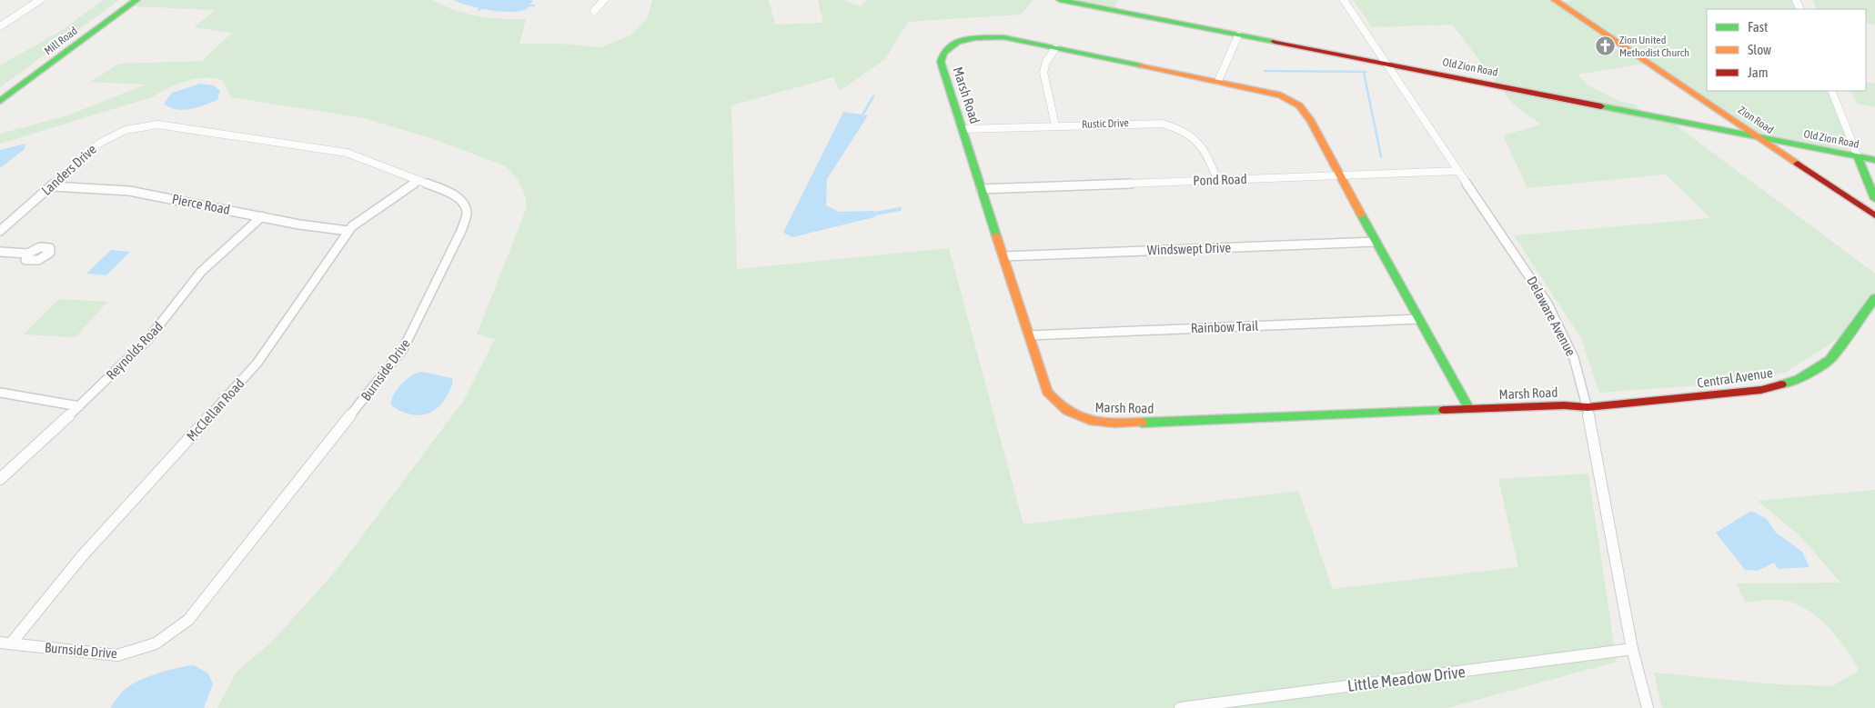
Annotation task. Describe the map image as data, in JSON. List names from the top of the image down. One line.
{"streets":{"street":["Mill Road","Old Zion Road","Marsh Road","Zion Road","Rustic Drive","Landers Drive","Pond Road","Pierce Road","Windswept Drive","Delaware Avenue","Rainbow Trail","Reynolds Road","Burnside Drive","Central Avenue","McClellan Road","Little Meadow Drive"]},"crossings":[["Old Zion Road","Zion Road"],["Old Zion Road","Delaware Avenue"],["Marsh Road","Rustic Drive"],["Marsh Road","Pond Road"],["Marsh Road","Windswept Drive"],["Marsh Road","Delaware Avenue"],["Marsh Road","Rainbow Trail"],["Marsh Road","Central Avenue"],["Rustic Drive","Pond Road"],["Landers Drive","Pierce Road"],["Landers Drive","Burnside Drive"],["Pond Road","Delaware Avenue"],["Pierce Road","Reynolds Road"],["Pierce Road","McClellan Road"],["Delaware Avenue","Central Avenue"],["Delaware Avenue","Little Meadow Drive"],["Burnside Drive","McClellan Road"]],"places":{"church":["Zion United Methodist Church"]},"legend":["Fast","Slow","Jam"]}
